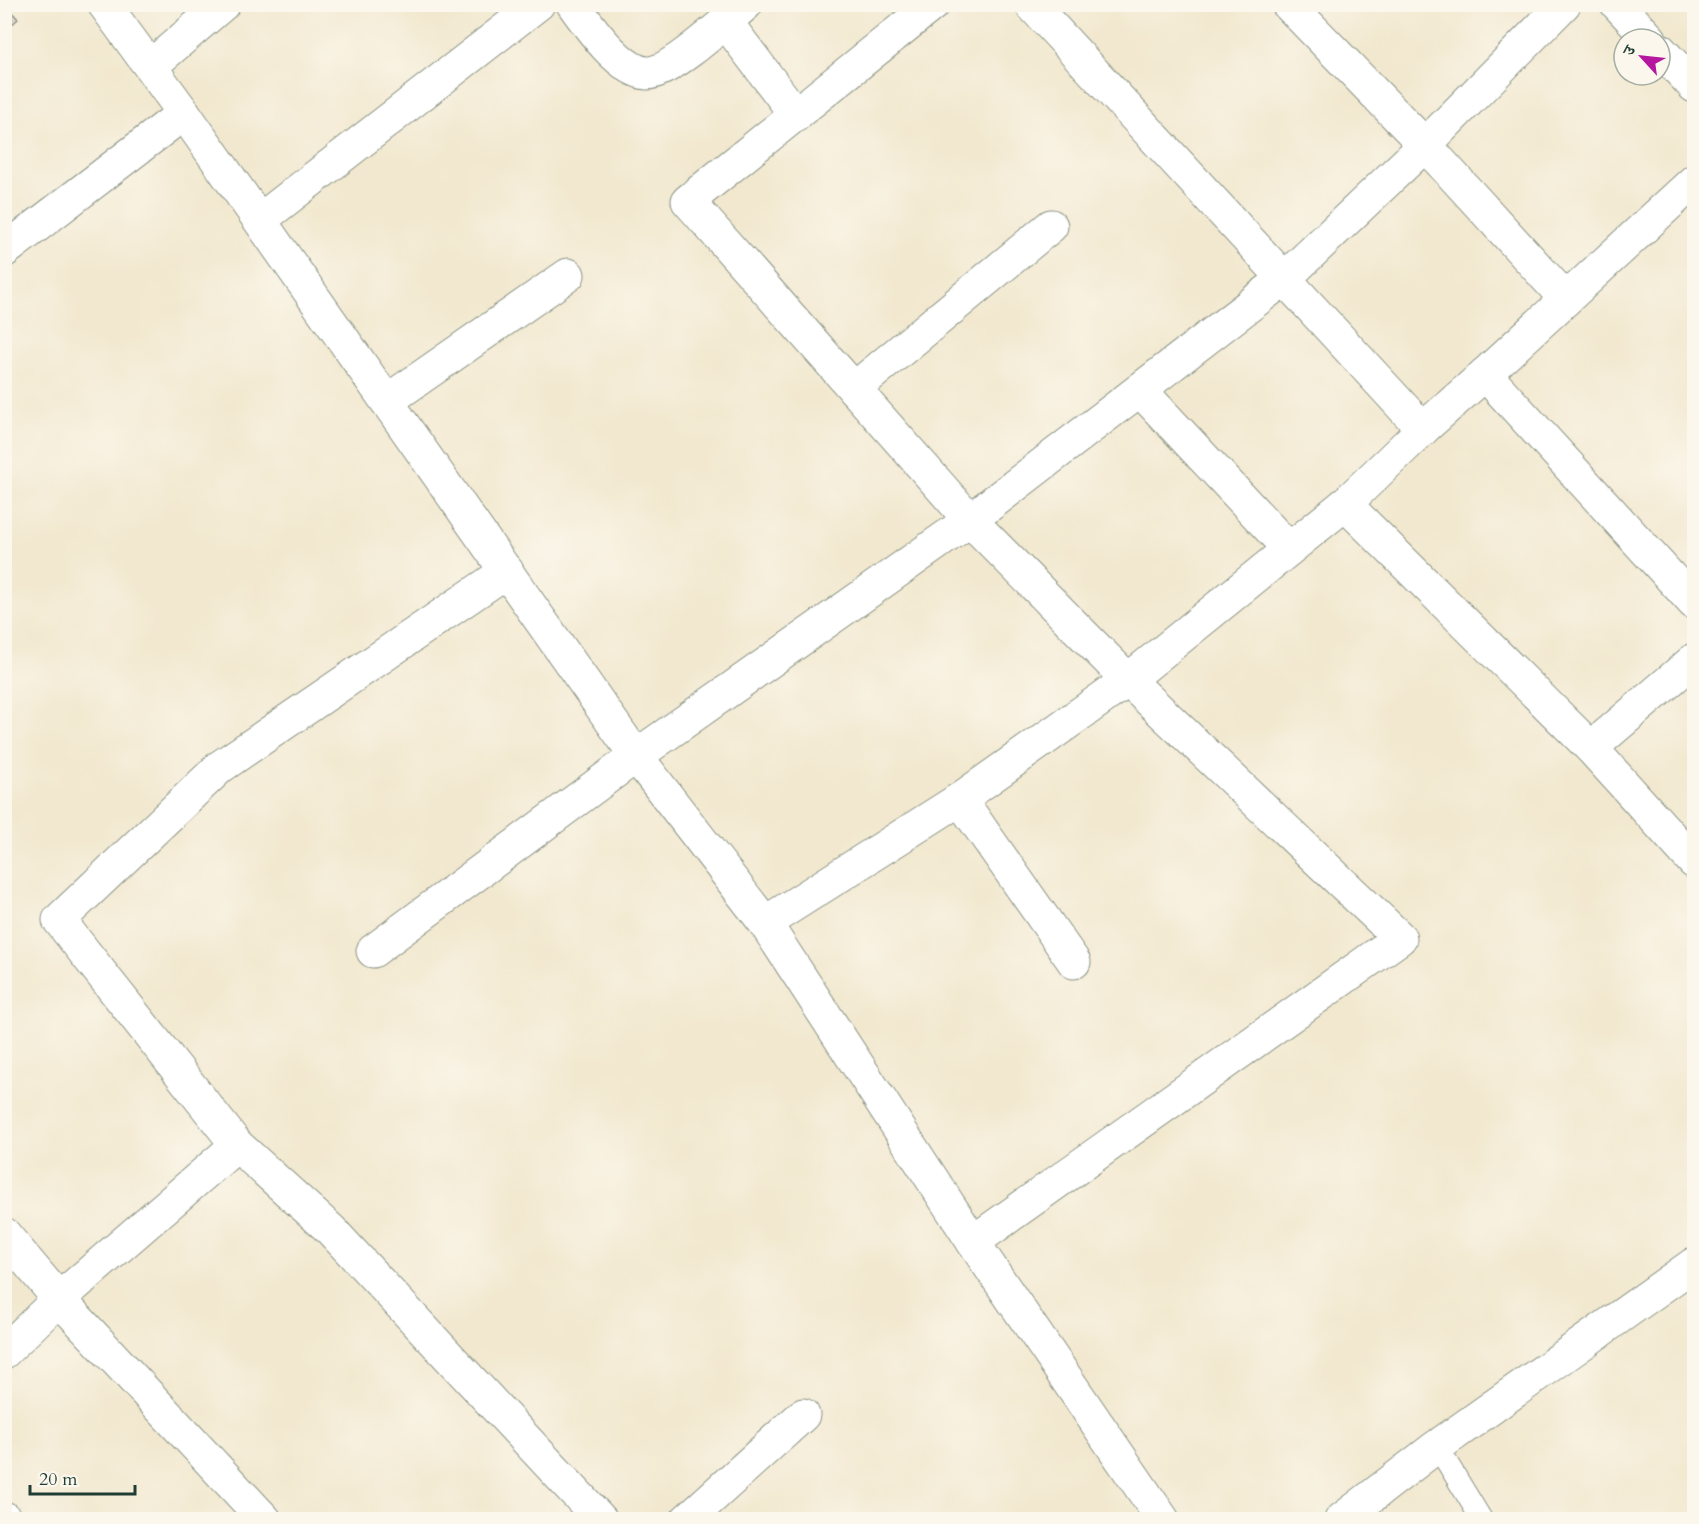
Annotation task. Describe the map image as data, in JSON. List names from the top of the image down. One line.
{"scale_bar":"20 m","north":"top left"}
